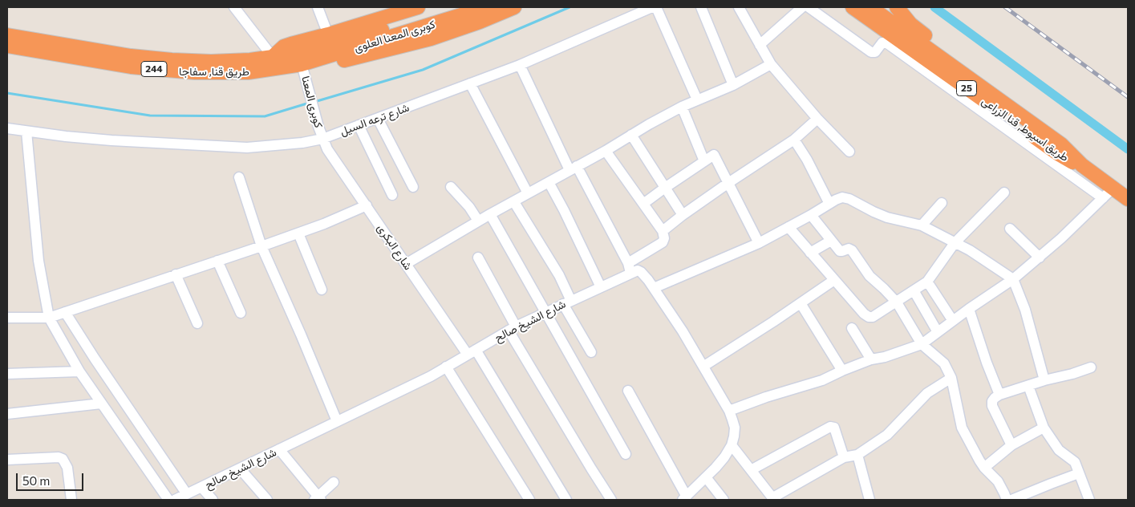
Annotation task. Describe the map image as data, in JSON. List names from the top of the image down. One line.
{"streets":{"highway":["كوبرى المعنا العلوى","244","طريق قنا, سفاجا","25","طريق اسيوط, قنا الزراعى"],"street":["كوبرى المعنا","شارع ترعه السيل","شارع البكرى","شارع الشيخ صالح"]},"crossings":[["كوبرى المعنا العلوى","طريق قنا, سفاجا"],["كوبرى المعنا العلوى","كوبرى المعنا"],["طريق قنا, سفاجا","كوبرى المعنا"],["كوبرى المعنا","شارع ترعه السيل"],["كوبرى المعنا","شارع البكرى"],["شارع ترعه السيل","شارع البكرى"],["شارع البكرى","شارع الشيخ صالح"]],"scale_bar":"50 m"}
